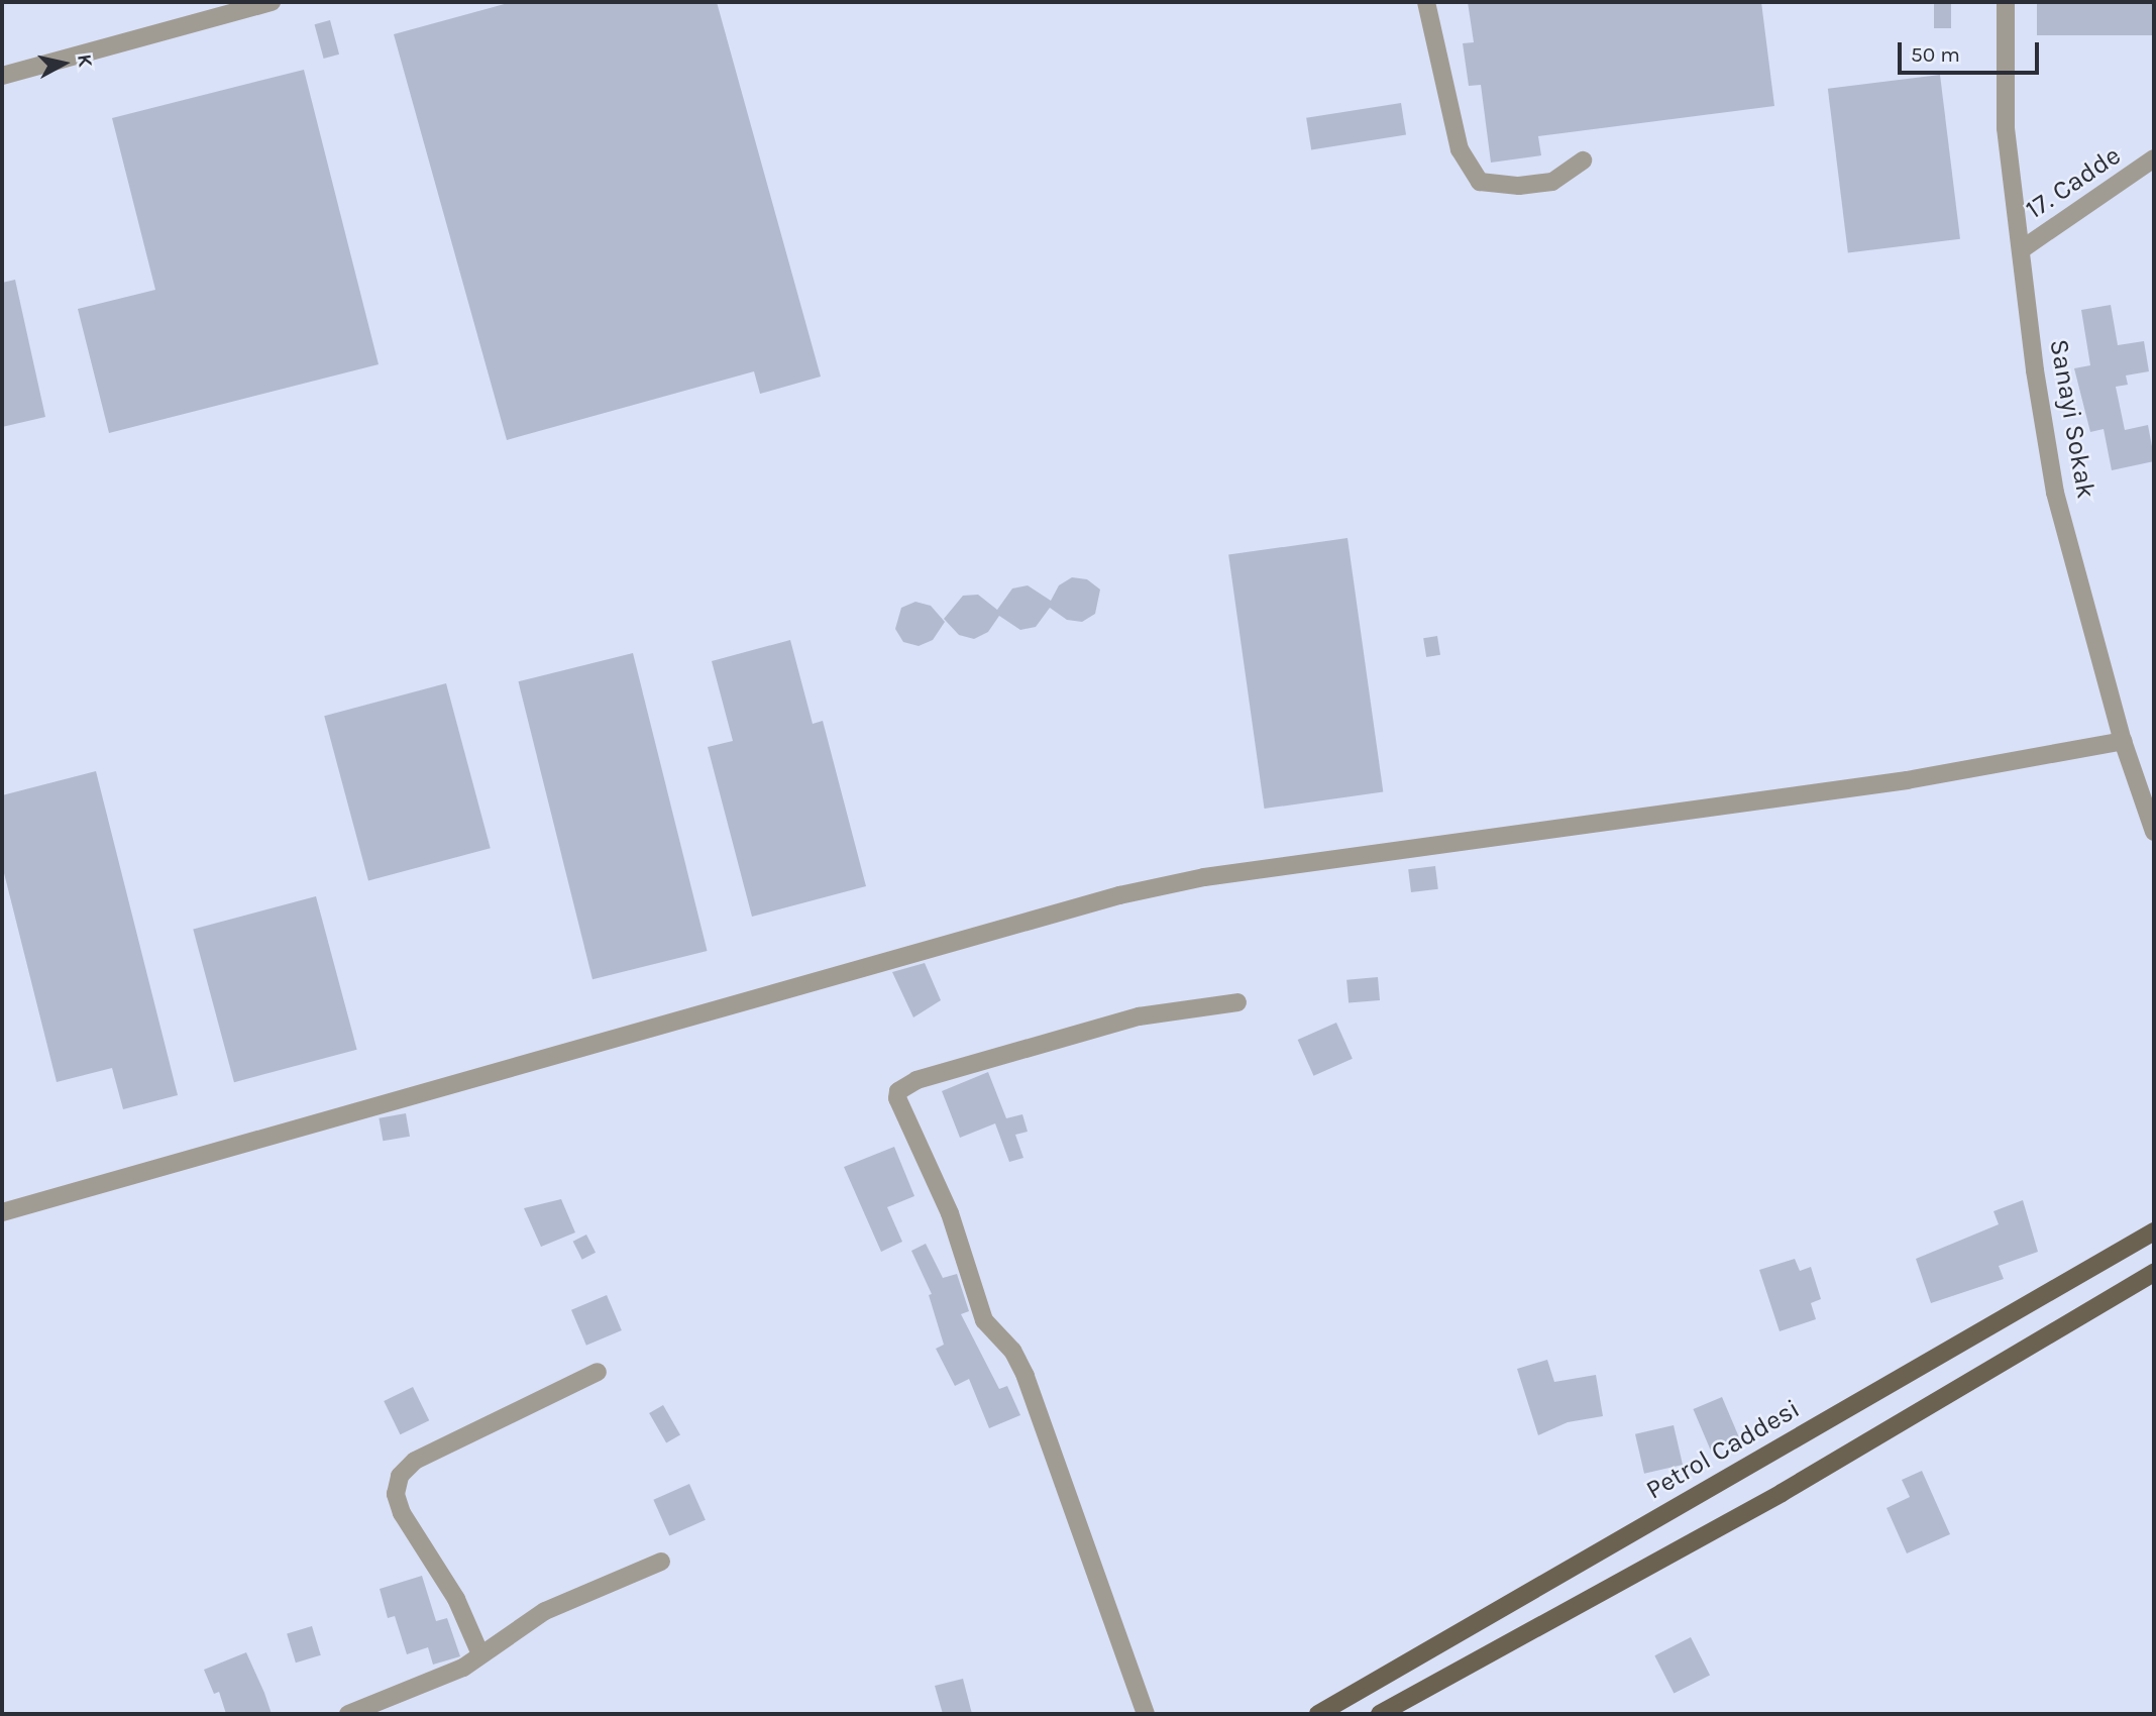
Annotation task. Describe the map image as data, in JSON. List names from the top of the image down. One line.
{"streets":{"main road":["Petrol Caddesi"],"street":["17. Cadde","Sanayi Sokak"]},"crossings":[["17. Cadde","Sanayi Sokak"]],"scale_bar":"50 m","north":"right"}
